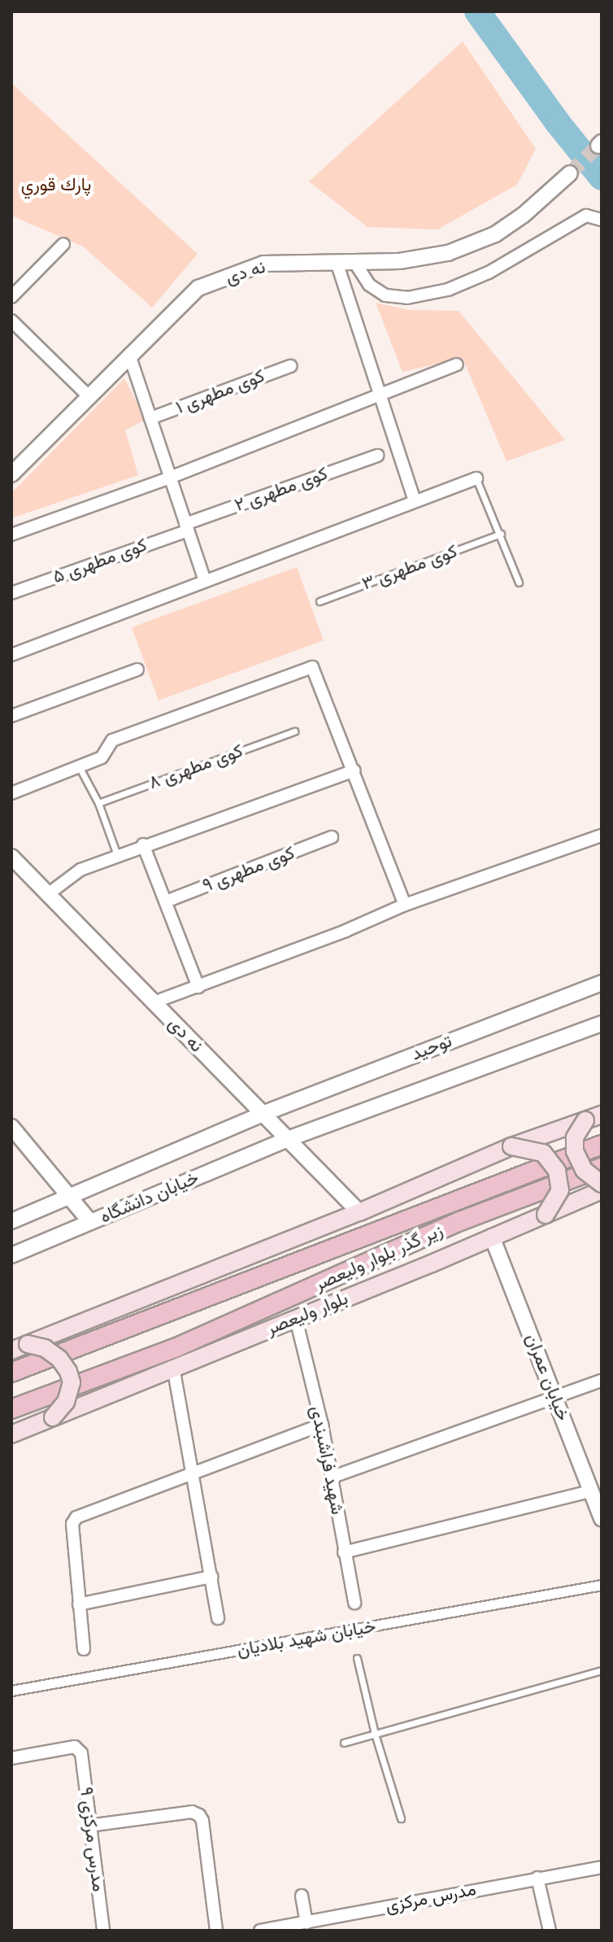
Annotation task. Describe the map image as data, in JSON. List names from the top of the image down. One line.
{"streets":{"main road":["زیر گذر بلوار ولیعصر","بلوار ولیعصر"],"street":["نه دی","کوی مطهری ۱","کوی مطهری ۲","کوی مطهری ۵","کوی مطهری ۹","توحید","خیابان دانشگاه","خیابان عمران","شهید فراشبندی","خیابان شهید بلادیان","مدرس مرکزی ۹","مدرس مرکزی"],"lane":["کوی مطهری ۳","کوی مطهری ۸"]},"crossings":[["نه دی","توحید"],["نه دی","خیابان دانشگاه"],["کوی مطهری ۲","کوی مطهری ۵"],["توحید","خیابان دانشگاه"],["بلوار ولیعصر","خیابان عمران"],["بلوار ولیعصر","شهید فراشبندی"]],"parks":["پارك قوري"]}
